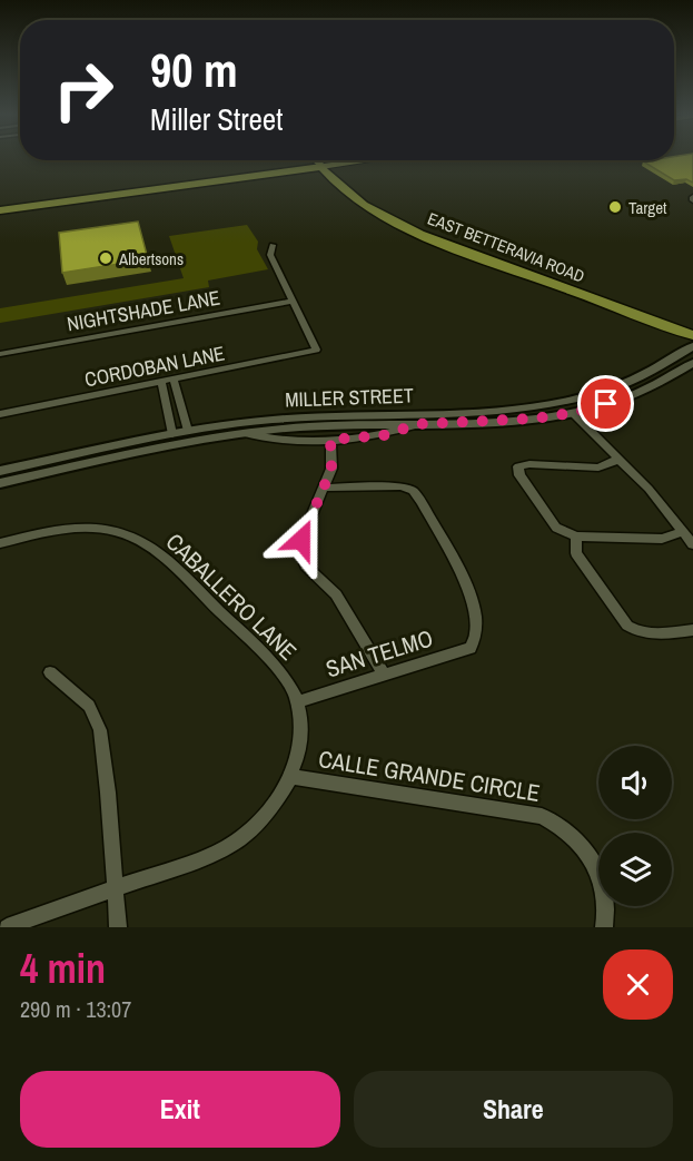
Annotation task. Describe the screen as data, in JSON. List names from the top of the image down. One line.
{"streets":{"highway":["EAST BETTERAVIA ROAD"],"street":["NIGHTSHADE LANE","CORDOBAN LANE","MILLER STREET","CABALLERO LANE","SAN TELMO","CALLE GRANDE CIRCLE"]},"crossings":[["NIGHTSHADE LANE","CORDOBAN LANE"],["CABALLERO LANE","SAN TELMO"],["CABALLERO LANE","CALLE GRANDE CIRCLE"]],"places":["Target","Albertsons"],"page":{"turn":["90 m","Miller Street"],"heading":["4 min","290 m · 13:07"],"buttons":["Exit","Share"]}}
